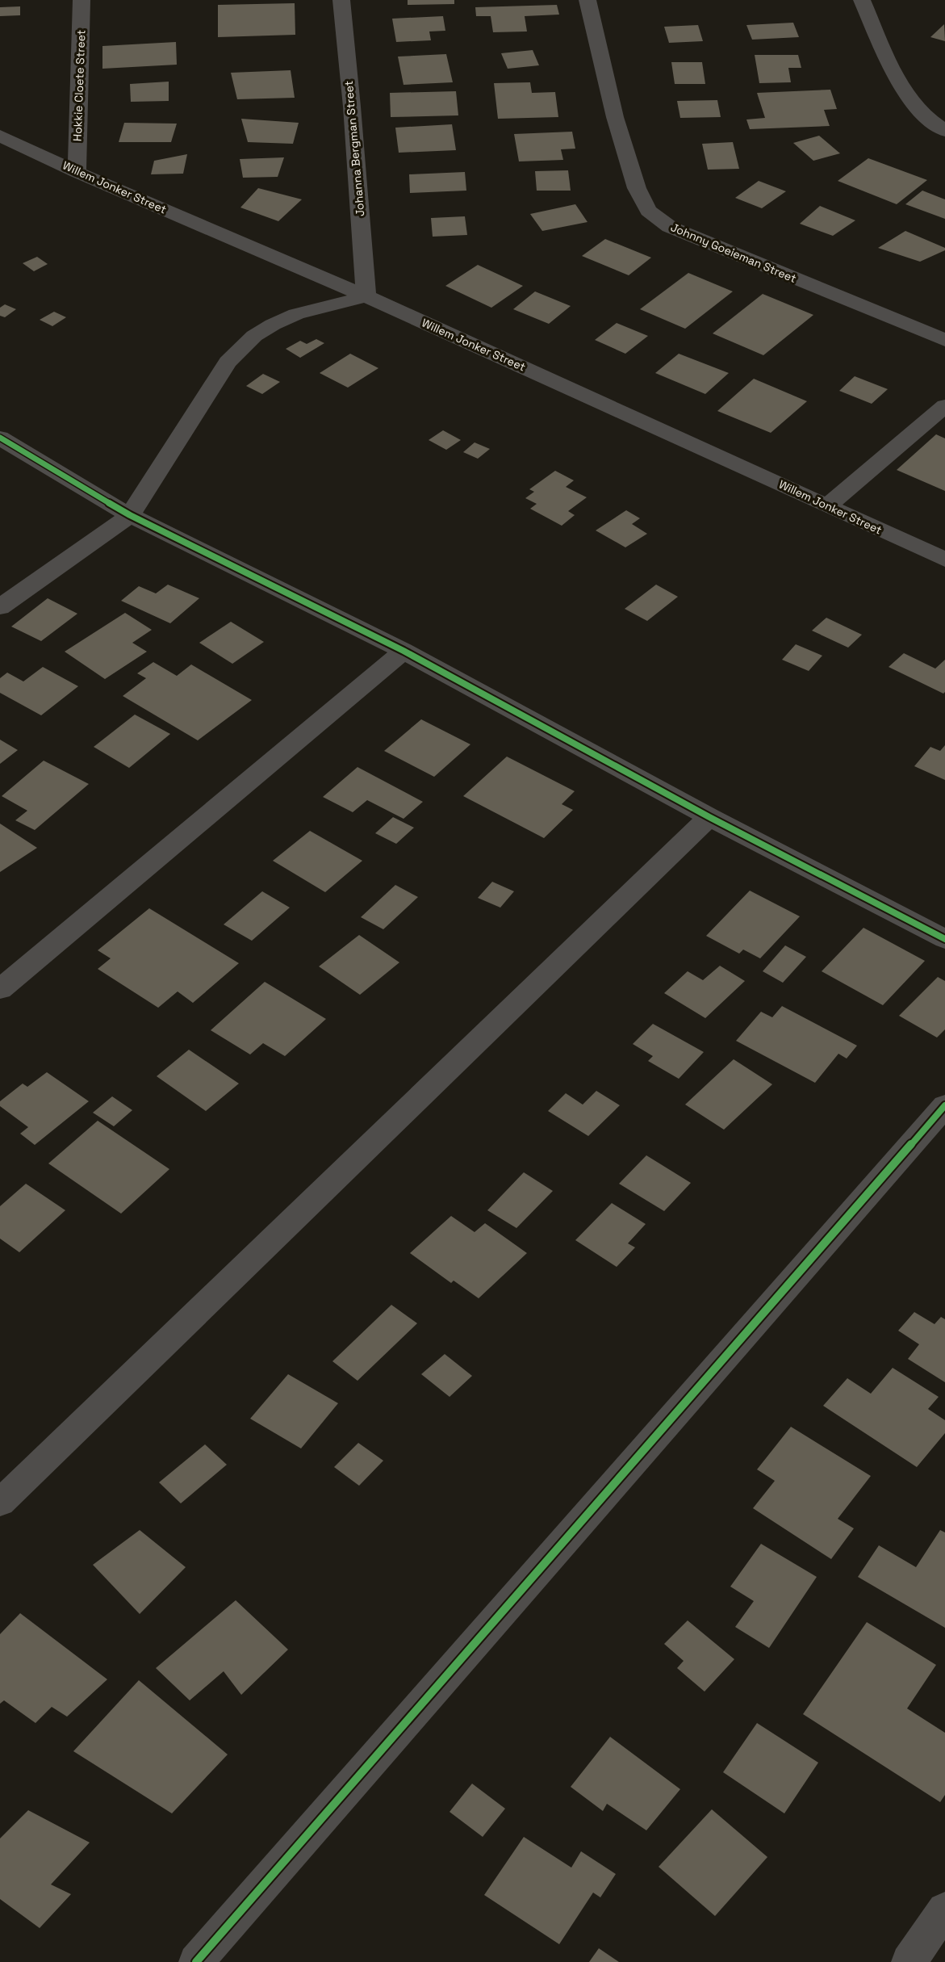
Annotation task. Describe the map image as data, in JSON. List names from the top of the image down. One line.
{"streets":{"street":["Hokkie Cloete Street","Johanna Bergman Street","Willem Jonker Street","Johnny Goeieman Street"]},"crossings":[["Hokkie Cloete Street","Willem Jonker Street"],["Johanna Bergman Street","Willem Jonker Street"]]}
